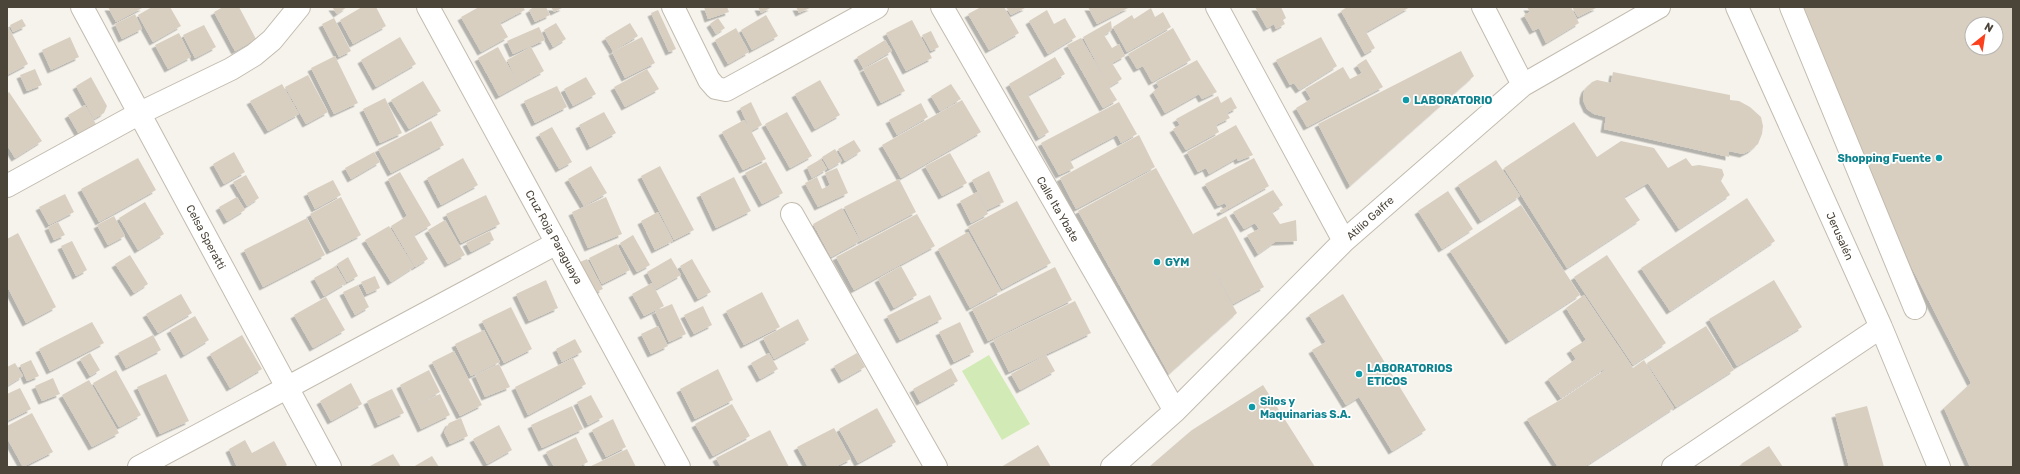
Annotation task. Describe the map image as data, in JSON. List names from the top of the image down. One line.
{"streets":{"street":["Calle Ita Ybate","Atilio Galfre","Jerusalén","Celsa Speratti","Cruz Roja Paraguaya"]},"crossings":[["Calle Ita Ybate","Atilio Galfre"]],"places":["LABORATORIO","Shopping Fuente","GYM","LABORATORIOS ETICOS","Silos y Maquinarias S.A."],"north":"top right"}
